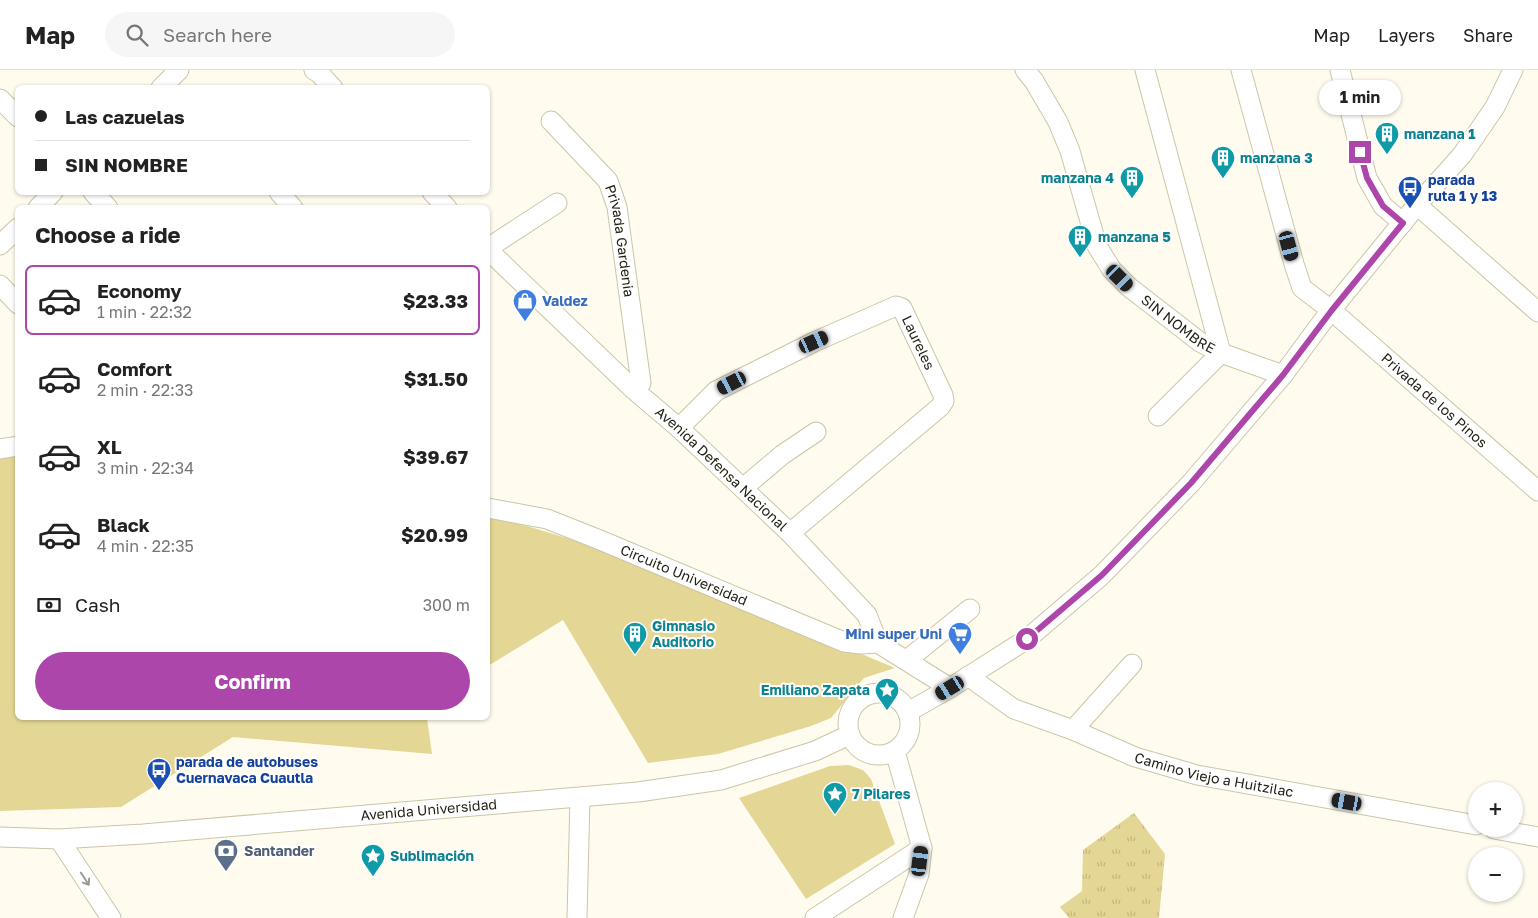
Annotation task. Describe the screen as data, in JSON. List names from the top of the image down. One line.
{"streets":{"street":["Privada Gardenia","SIN NOMBRE","Laureles","Privada de los Pinos","Avenida Defensa Nacional","Circuito Universidad","Camino Viejo a Huitzilac","Avenida Universidad"]},"crossings":[["Laureles","Avenida Defensa Nacional"],["Avenida Defensa Nacional","Circuito Universidad"]],"places":{"building":["manzana 1","manzana 3","manzana 4","manzana 5","Gimnasio Auditorio"],"bus stop":["parada ruta 1 y 13","parada de autobuses Cuernavaca Cuautla"],"shop":["Valdez"],"supermarket":["Mini super Uni"],"place":["Emiliano Zapata","7 Pilares","Sublimación"],"bank":["Santander"]},"page":{"header":"Map","search":"Search here","nav":["Map","Layers","Share"],"bubble":"1 min","banner":["Las cazuelas","SIN NOMBRE"],"heading":"Choose a ride","list":[{"name":"Economy","note":"1 min · 22:32","value":"$23.33"},{"name":"Comfort","note":"2 min · 22:33","value":"$31.50"},{"name":"XL","note":"3 min · 22:34","value":"$39.67"},{"name":"Black","note":"4 min · 22:35","value":"$20.99"}],"pay":["Cash","300 m"],"buttons":"Confirm","map_buttons":["+","−"]}}
